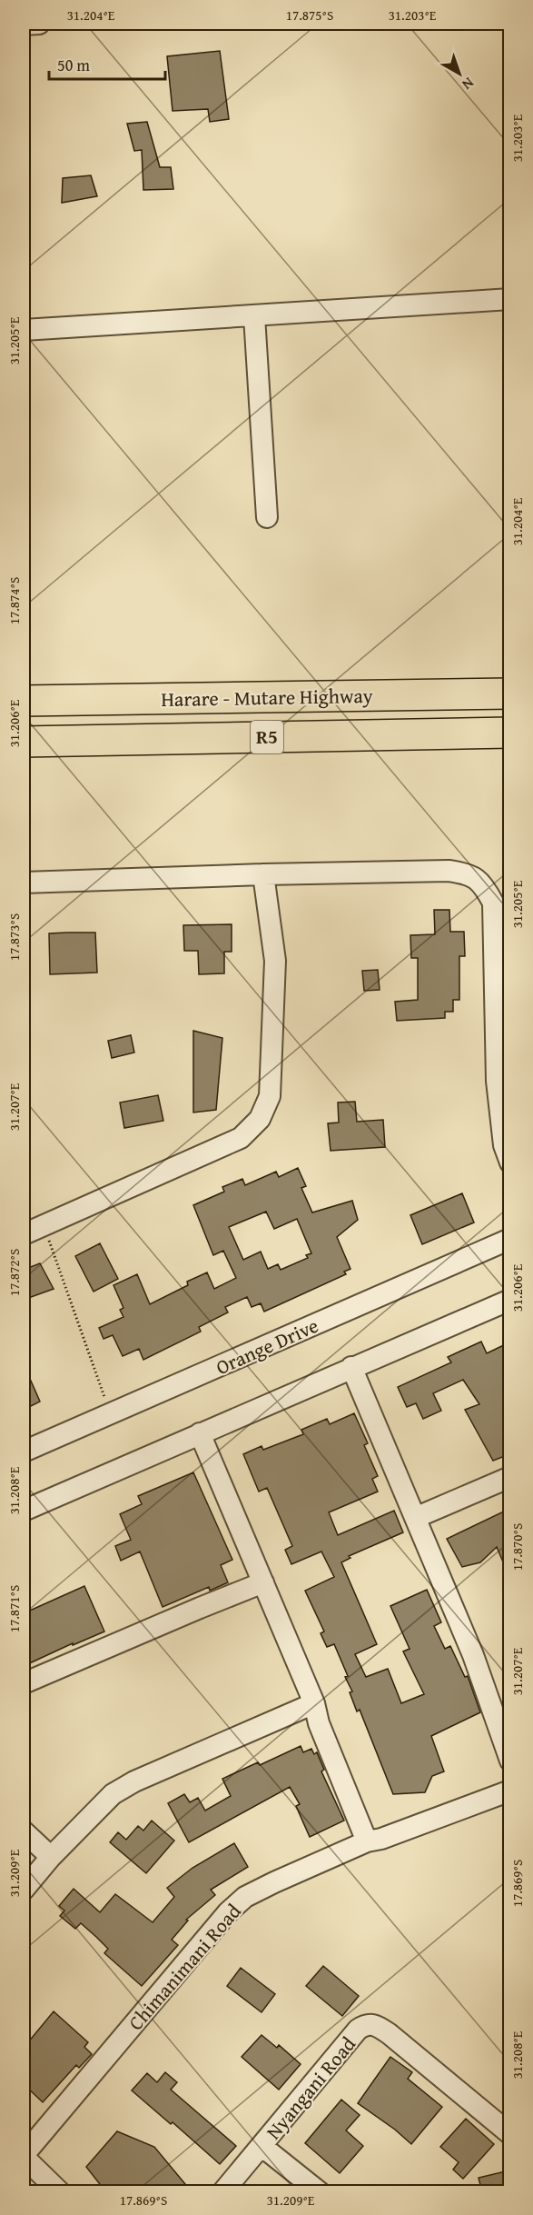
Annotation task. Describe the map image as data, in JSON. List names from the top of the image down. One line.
{"streets":{"highway":["Harare - Mutare Highway","R5"],"street":["Orange Drive","Chimanimani Road","Nyangani Road"]},"scale_bar":"50 m","north":"bottom right","coordinates":["31.204°E","17.875°S","31.203°E","31.205°E","17.874°S","31.206°E","17.873°S","31.207°E","17.872°S","31.208°E","17.870°S","17.871°S","31.209°E","17.869°S"]}
